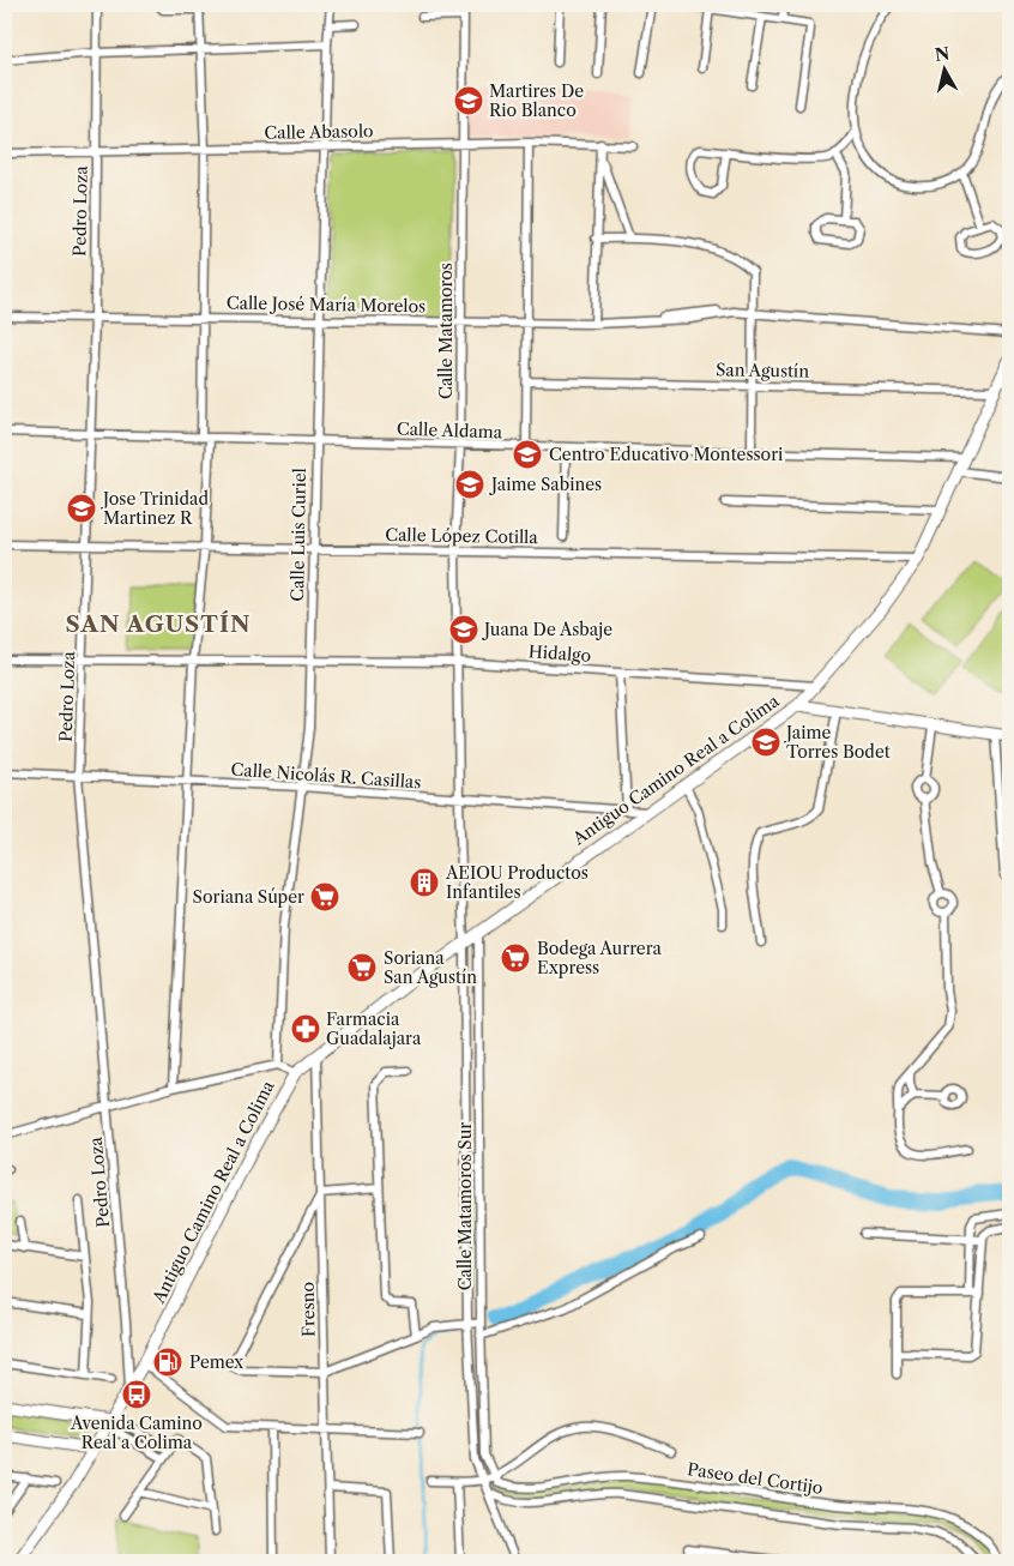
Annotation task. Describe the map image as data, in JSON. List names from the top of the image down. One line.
{"streets":{"main road":["Antiguo Camino Real a Colima"],"street":["Calle Abasolo","Pedro Loza","Calle José María Morelos","Calle Matamoros","San Agustín","Calle Aldama","Calle Luis Curiel","Calle López Cotilla","Hidalgo","Calle Nicolás R. Casillas","Calle Matamoros Sur","Fresno","Paseo del Cortijo"]},"crossings":[["Calle Abasolo","Pedro Loza"],["Calle Abasolo","Calle Matamoros"],["Calle Abasolo","Calle Luis Curiel"],["Pedro Loza","Calle José María Morelos"],["Pedro Loza","Calle Aldama"],["Pedro Loza","Calle López Cotilla"],["Pedro Loza","Hidalgo"],["Pedro Loza","Antiguo Camino Real a Colima"],["Pedro Loza","Calle Nicolás R. Casillas"],["Calle José María Morelos","Calle Matamoros"],["Calle José María Morelos","Calle Luis Curiel"],["Calle Matamoros","Calle Aldama"],["Calle Matamoros","Calle López Cotilla"],["Calle Matamoros","Hidalgo"],["Calle Matamoros","Antiguo Camino Real a Colima"],["Calle Matamoros","Calle Nicolás R. Casillas"],["Calle Matamoros","Calle Matamoros Sur"],["San Agustín","Antiguo Camino Real a Colima"],["Calle Aldama","Calle Luis Curiel"],["Calle Aldama","Antiguo Camino Real a Colima"],["Calle Luis Curiel","Calle López Cotilla"],["Calle Luis Curiel","Hidalgo"],["Calle Luis Curiel","Calle Nicolás R. Casillas"],["Calle López Cotilla","Antiguo Camino Real a Colima"],["Hidalgo","Antiguo Camino Real a Colima"],["Antiguo Camino Real a Colima","Calle Nicolás R. Casillas"],["Antiguo Camino Real a Colima","Calle Matamoros Sur"],["Antiguo Camino Real a Colima","Fresno"],["Calle Matamoros Sur","Paseo del Cortijo"]],"districts":["SAN AGUSTÍN"],"places":{"school or university":["Martires De Rio Blanco","Centro Educativo Montessori","Jaime Sabines","Jose Trinidad Martinez R","Juana De Asbaje","Jaime Torres Bodet"],"building":["AEIOU Productos Infantiles"],"supermarket":["Soriana Súper","Bodega Aurrera Express","Soriana San Agustín"],"pharmacy":["Farmacia Guadalajara"],"fuel station":["Pemex"],"bus stop":["Avenida Camino Real a Colima"]},"north":"top"}
